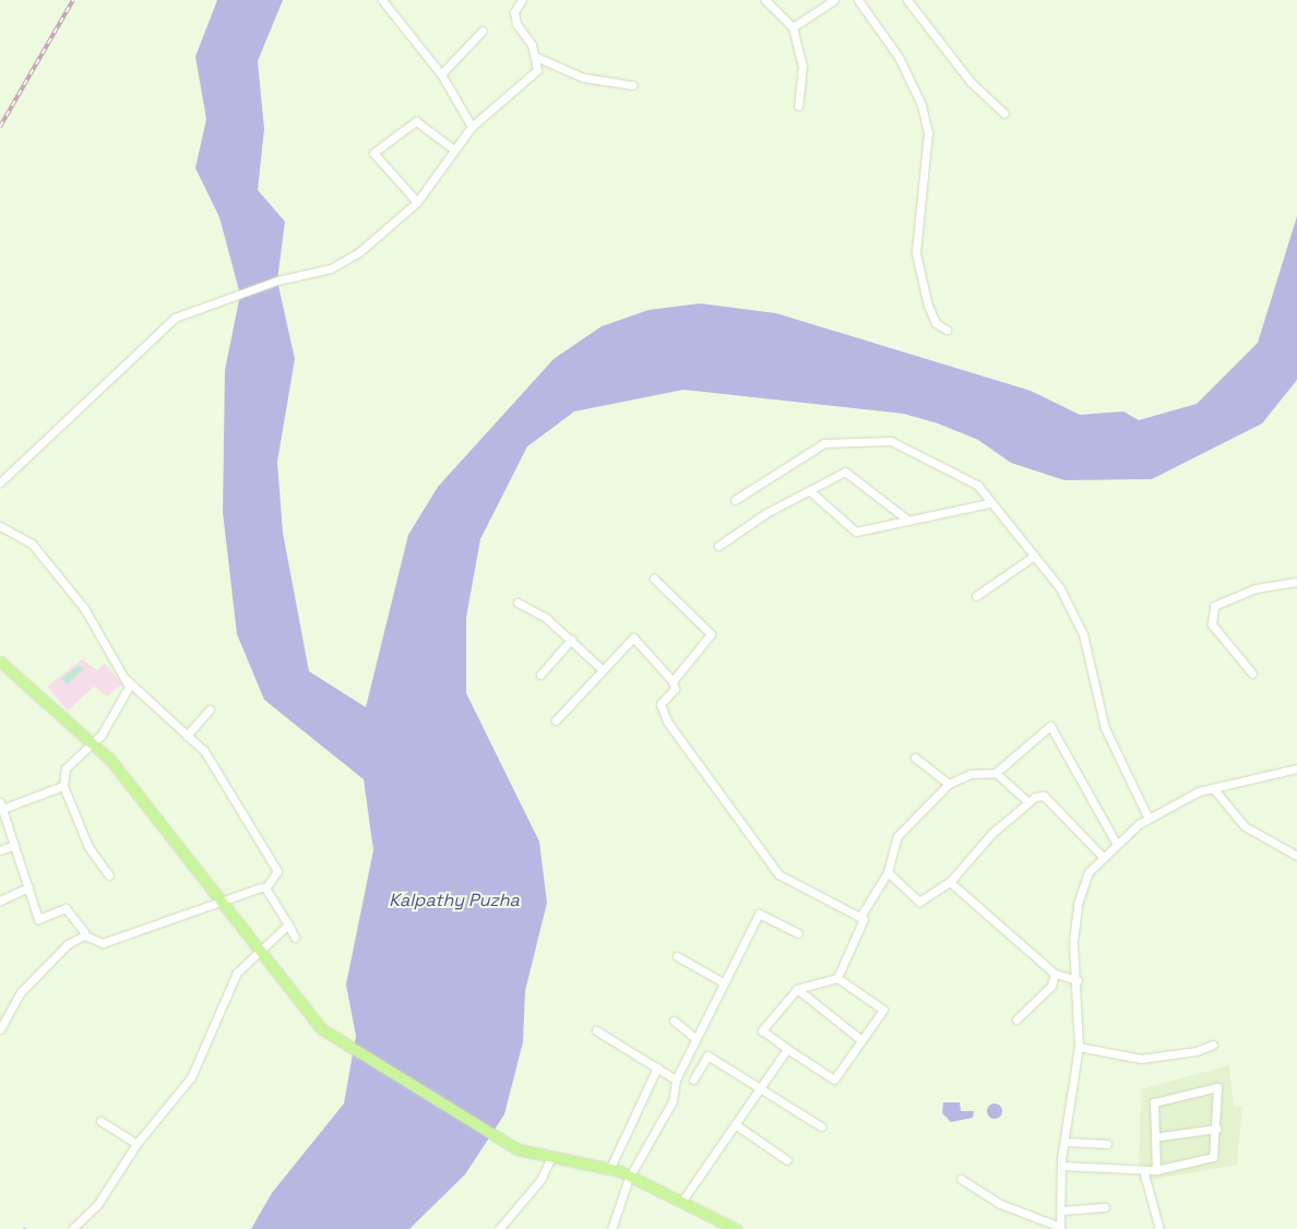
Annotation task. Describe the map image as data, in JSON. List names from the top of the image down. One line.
{"water":["Kalpathy Puzha"]}
